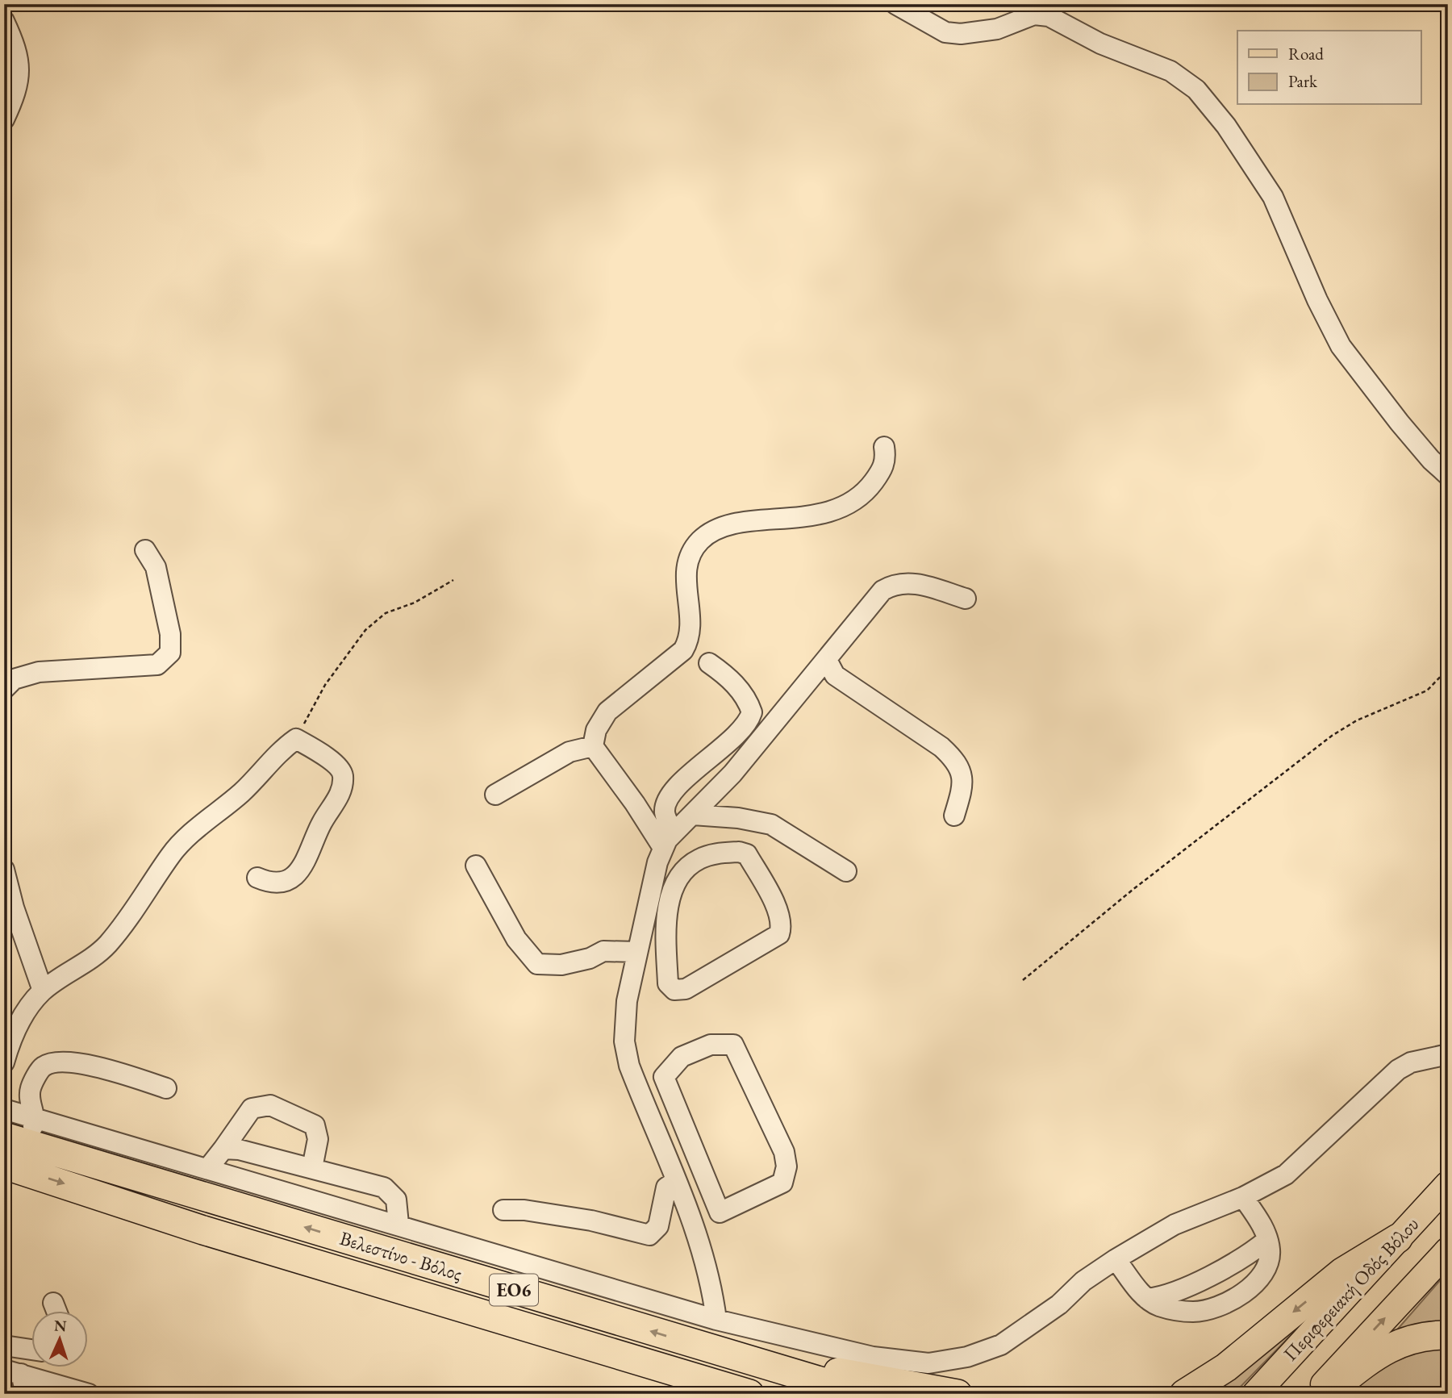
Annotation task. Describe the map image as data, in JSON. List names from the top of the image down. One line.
{"streets":{"highway":["Βελεστίνο - Βόλος","ΕΟ6"],"main road":["Περιφερειακή Οδός Βόλου"]},"legend":["Road","Park"],"north":"top"}
